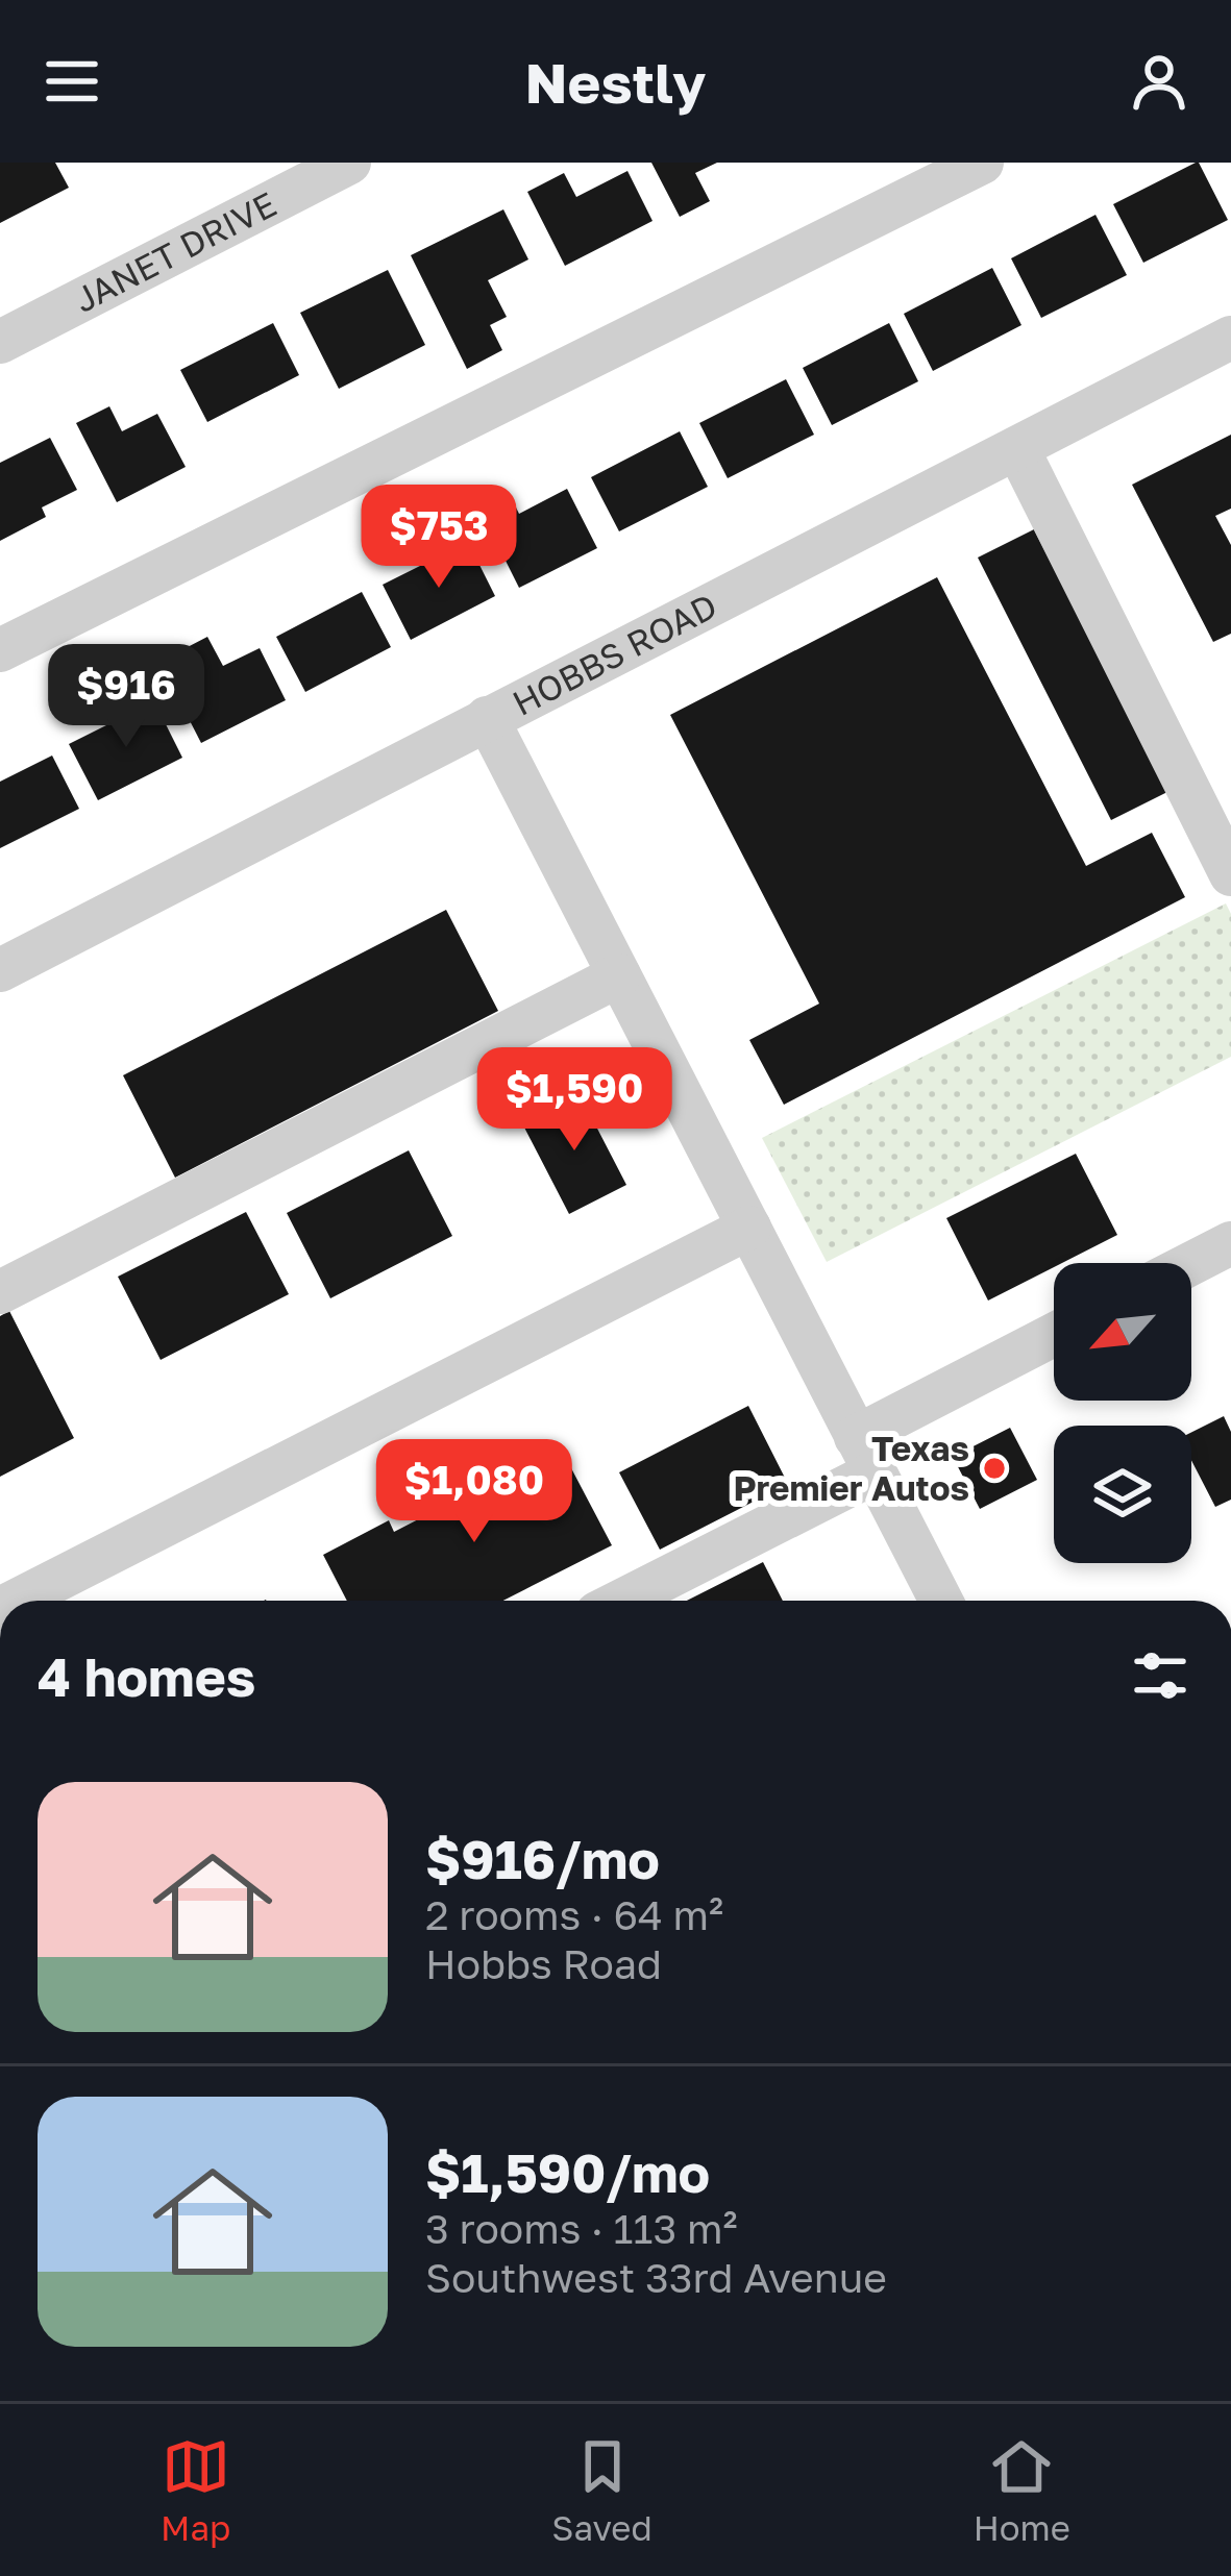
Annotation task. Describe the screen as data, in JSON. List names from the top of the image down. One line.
{"streets":{"street":["JANET DRIVE","HOBBS ROAD"]},"places":["Texas Premier Autos"],"north":"bottom left","page":{"header":"Nestly","price":["$753","$916","$1,590","$1,080"],"heading":"4 homes","list":[{"name":"$916/mo","note":"2 rooms · 64 m² · Hobbs Road"},{"name":"$1,590/mo","note":"3 rooms · 113 m² · Southwest 33rd Avenue"}],"tabs":["Map","Saved","Home"]}}
